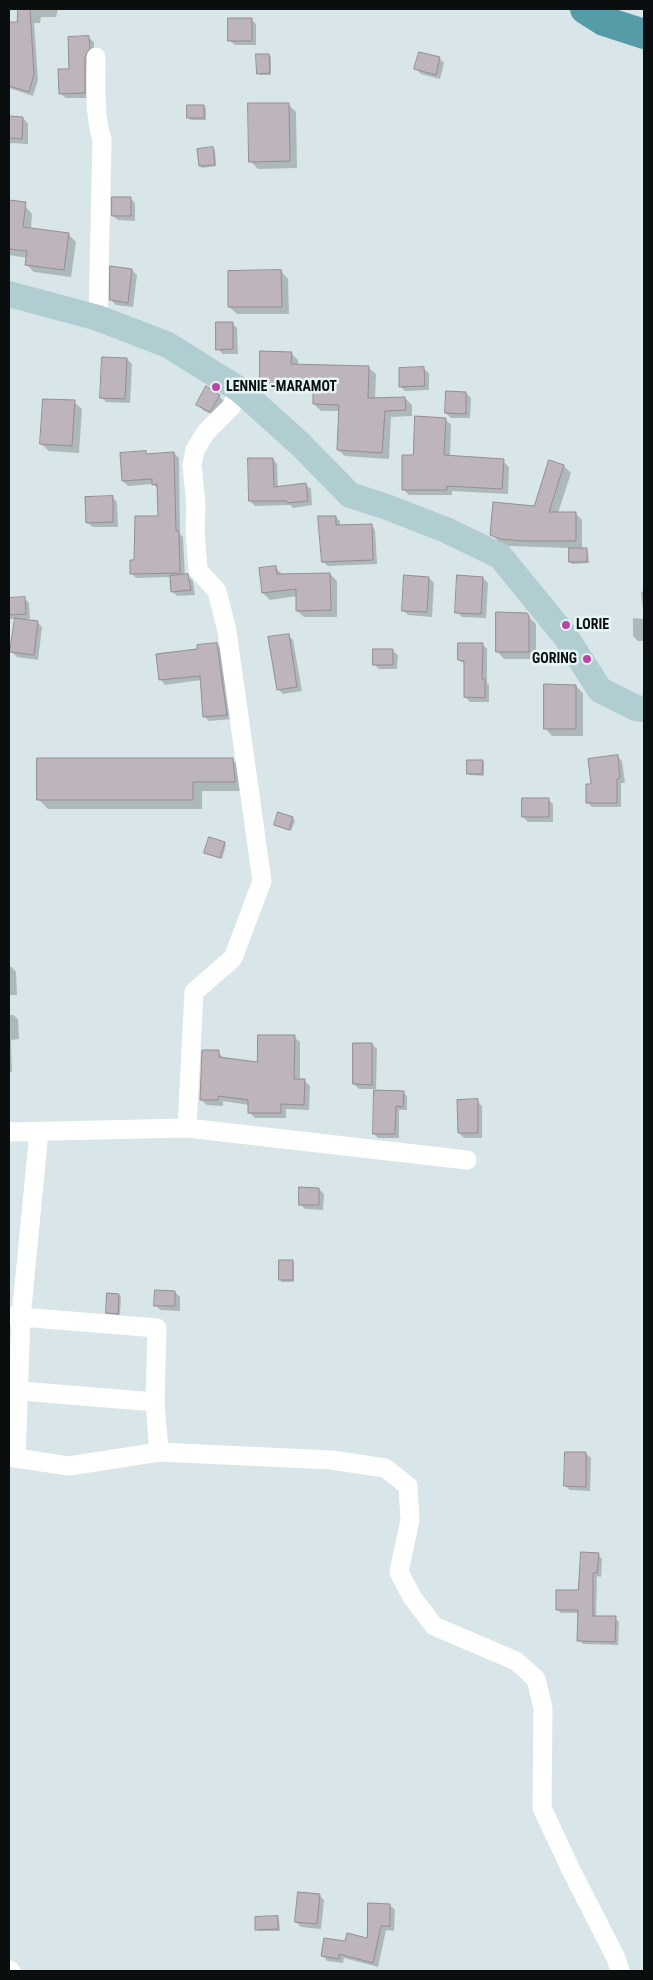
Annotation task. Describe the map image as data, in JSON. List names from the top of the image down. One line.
{"places":["LENNIE -MARAMOT","LORIE","GORING"]}
